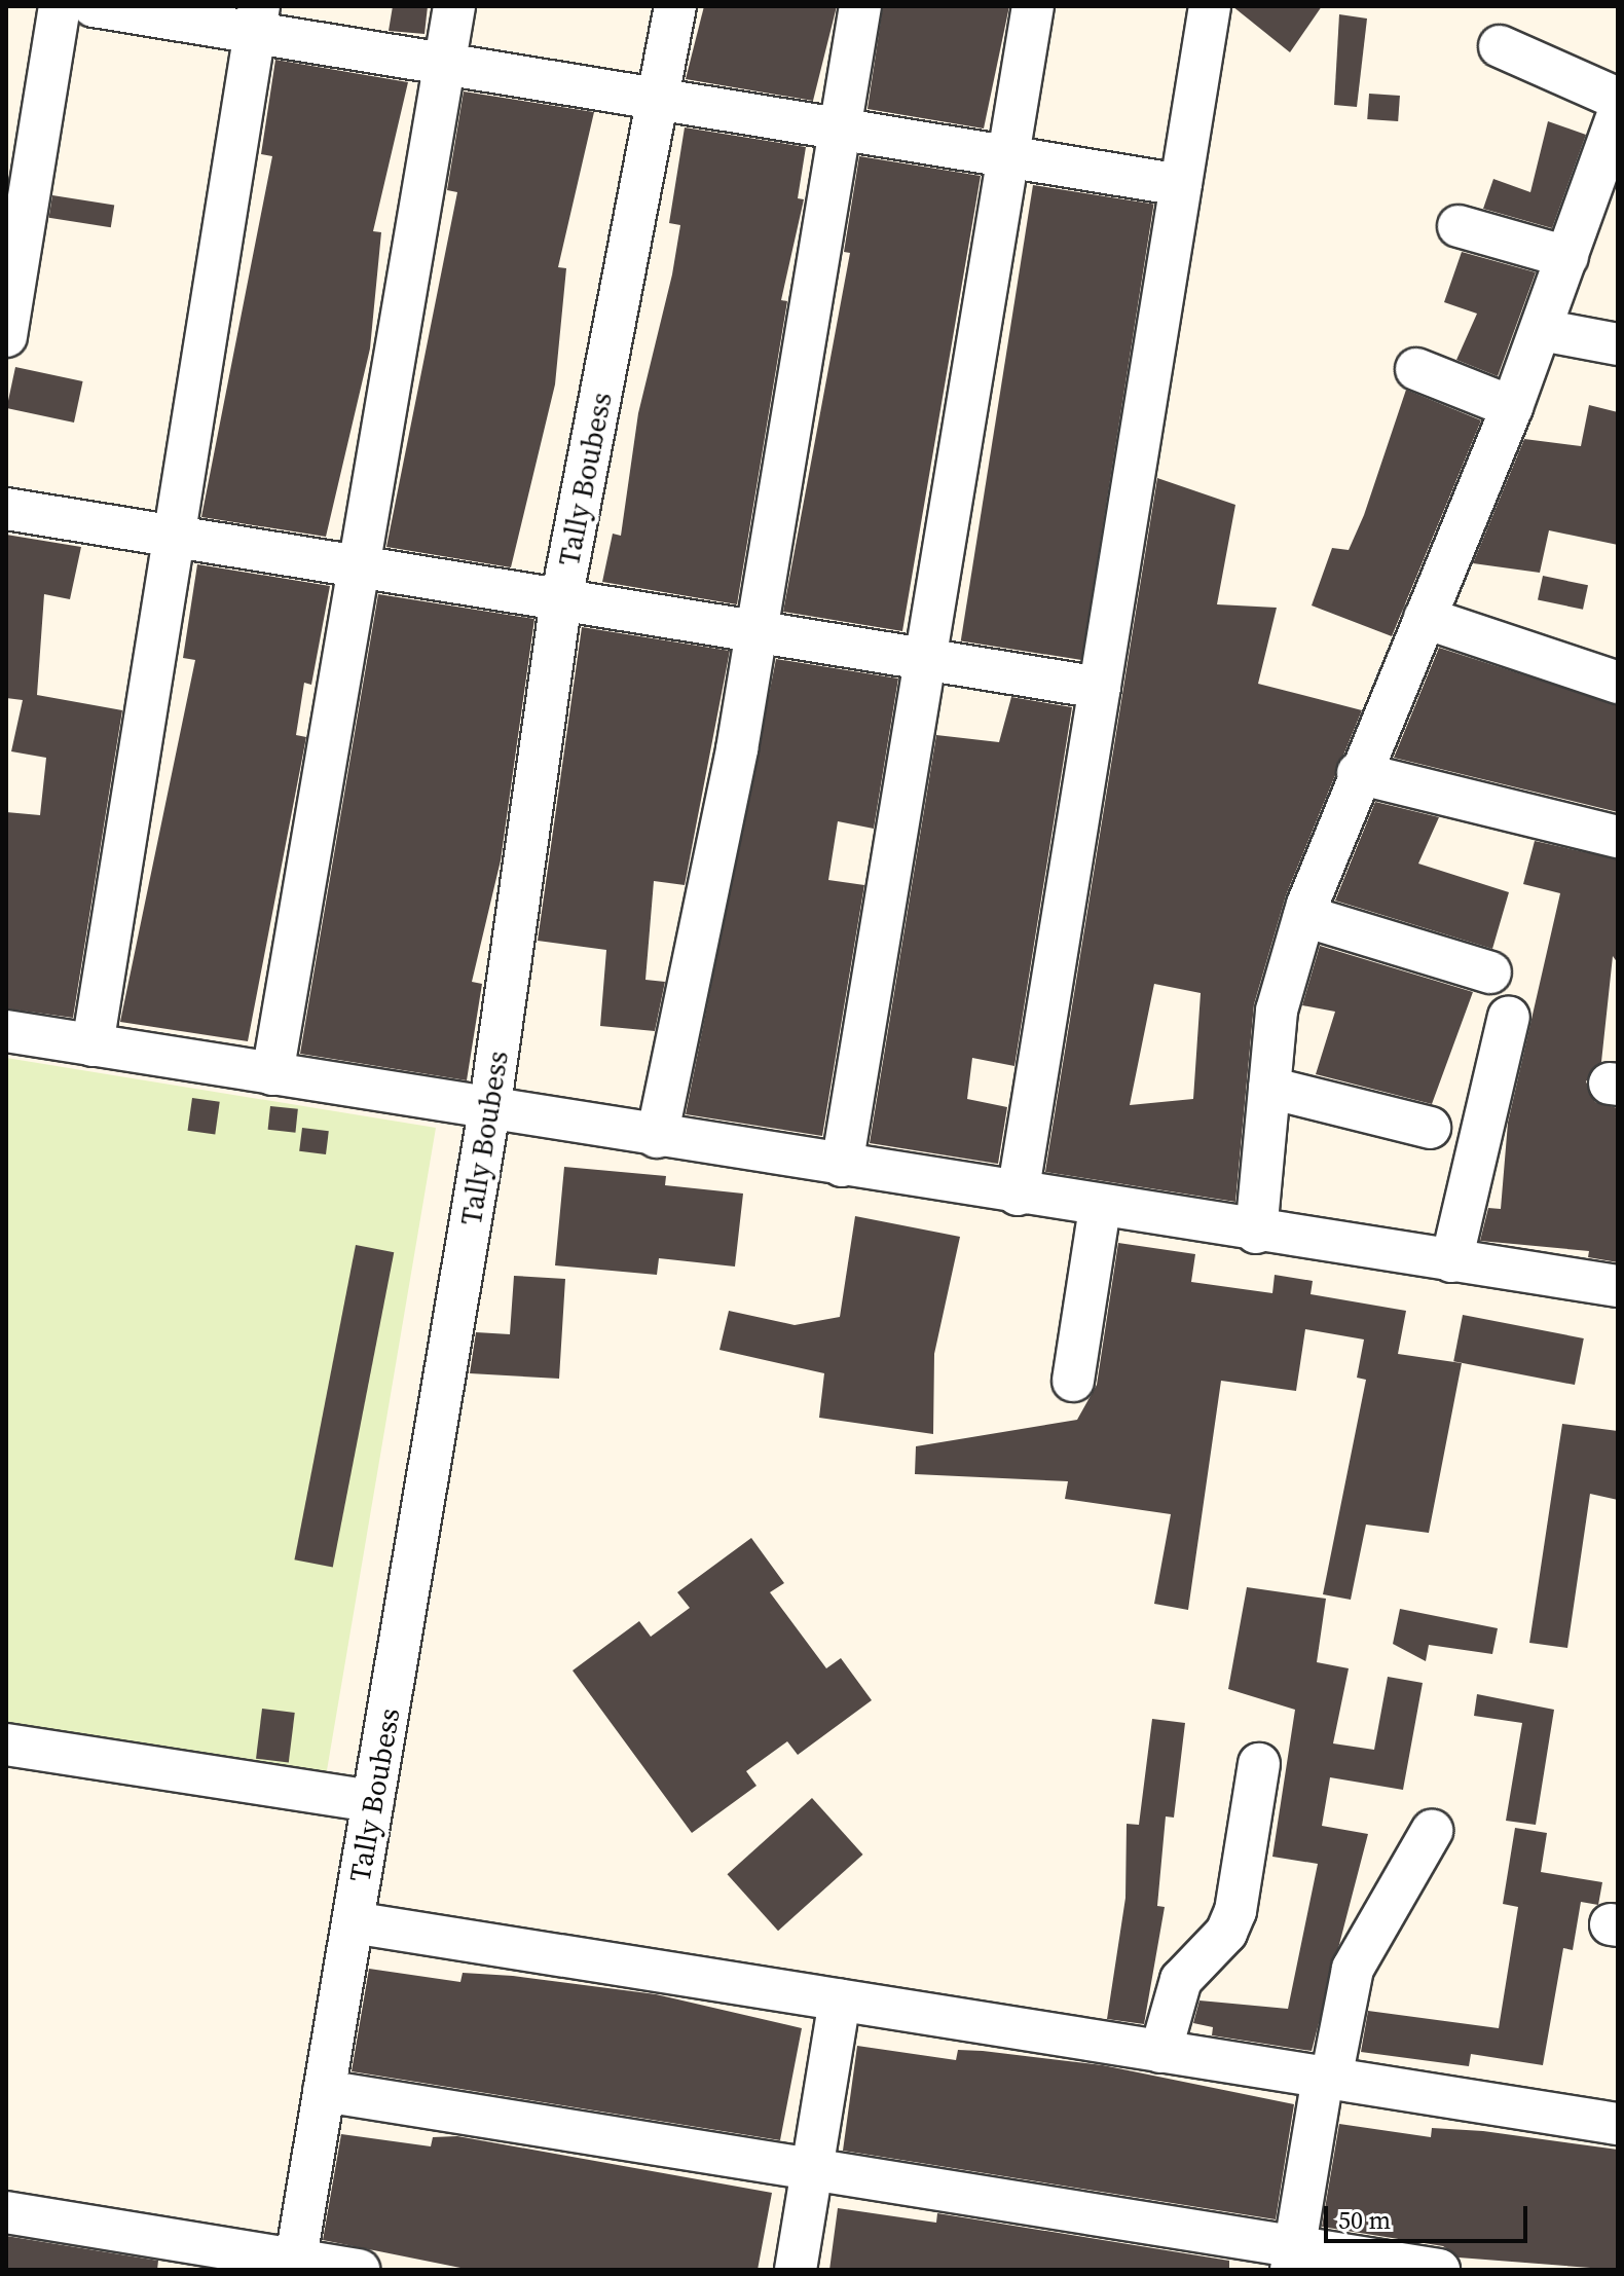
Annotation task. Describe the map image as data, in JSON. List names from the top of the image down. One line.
{"streets":{"street":["Tally Boubess"]},"scale_bar":"50 m"}
